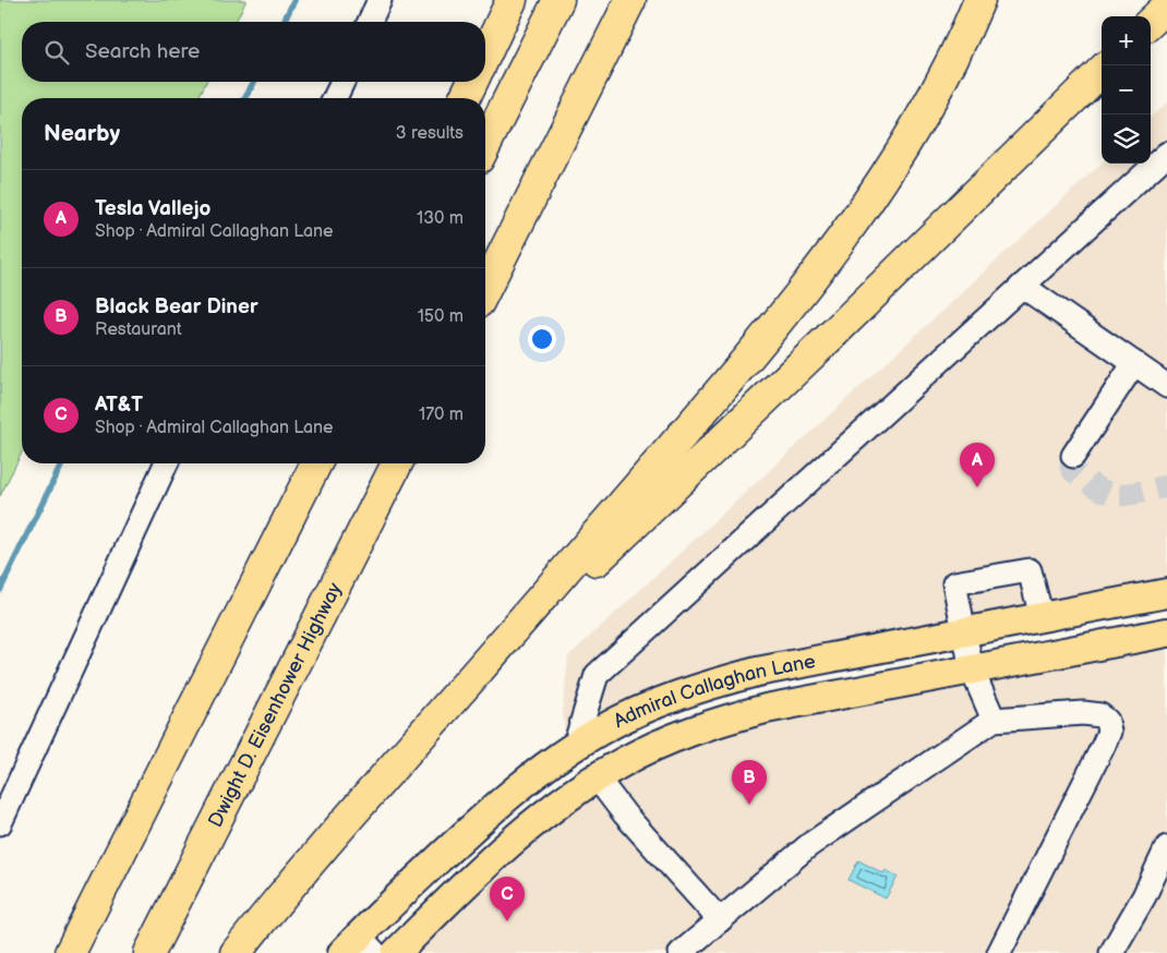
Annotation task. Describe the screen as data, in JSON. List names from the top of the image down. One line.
{"streets":{"highway":["Dwight D. Eisenhower Highway"],"main road":["Admiral Callaghan Lane"]},"page":{"map_buttons":["+","−"],"search":"Search here","heading":["Nearby","3 results"],"list":[{"mark":"A","name":"Tesla Vallejo","note":"Shop · Admiral Callaghan Lane","value":"130 m"},{"mark":"B","name":"Black Bear Diner","note":"Restaurant","value":"150 m"},{"mark":"C","name":"AT&T","note":"Shop · Admiral Callaghan Lane","value":"170 m"}],"pins":["A","B","C"]}}
